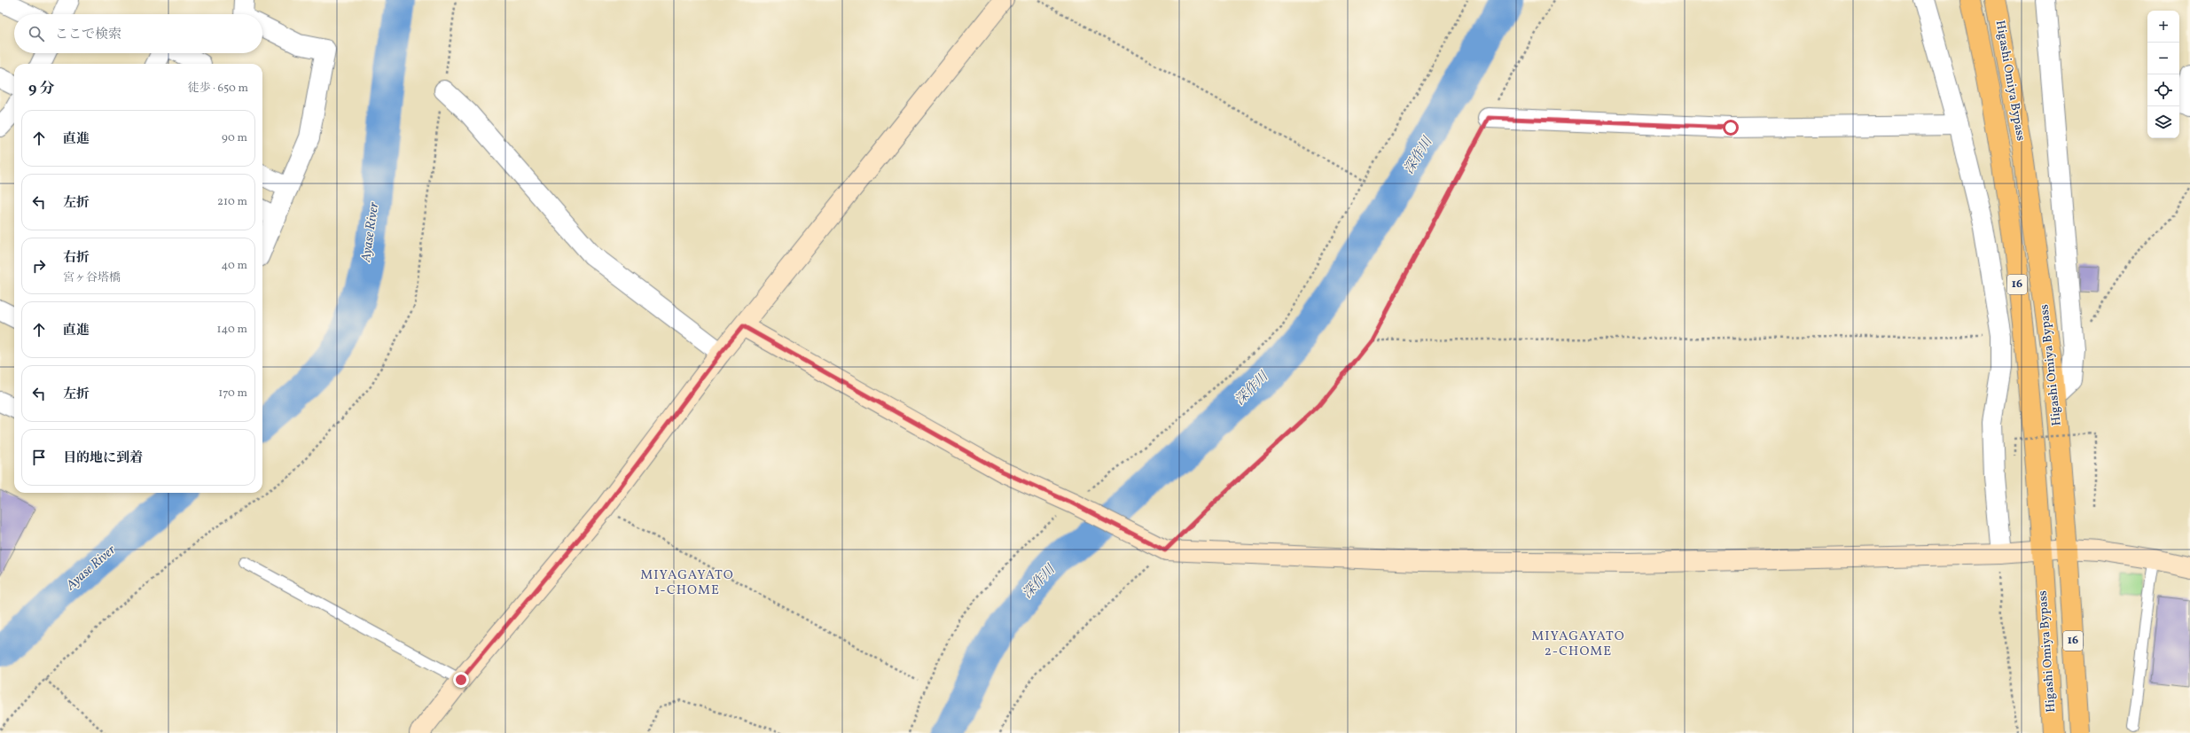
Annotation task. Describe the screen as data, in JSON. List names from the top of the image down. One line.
{"streets":{"highway":["Higashi Omiya Bypass","16"]},"districts":["MIYAGAYATO 1-CHOME","MIYAGAYATO 2-CHOME"],"water":["深作川","Ayase River"],"page":{"map_buttons":["+","−"],"search":"ここで検索","heading":["9 分","徒歩 · 650 m"],"list":[["直進","90 m"],["左折","210 m"],["右折","宮ヶ谷塔橋","40 m"],["直進","140 m"],["左折","170 m"],"目的地に到着"]}}
